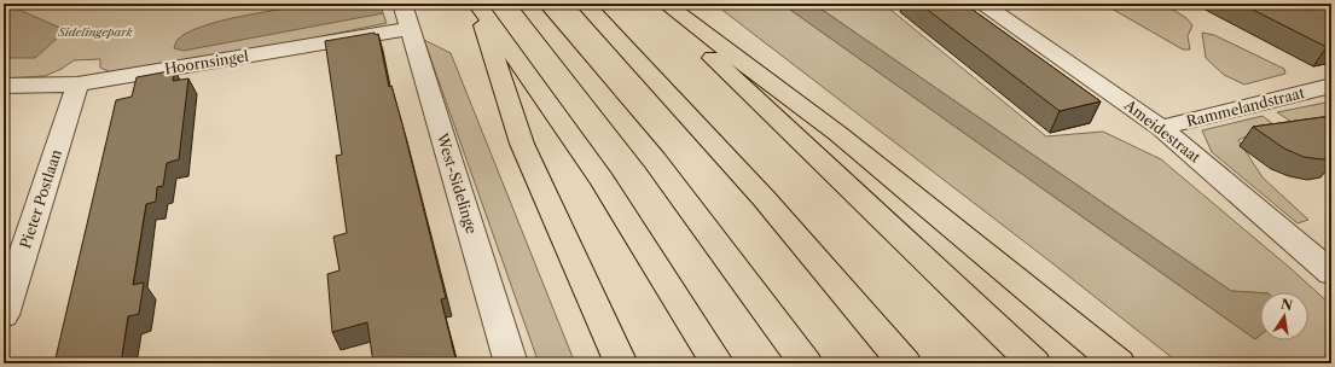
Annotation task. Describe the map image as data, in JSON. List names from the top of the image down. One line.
{"streets":{"street":["Hoornsingel","Rammelandstraat","Ameidestraat","West-Sidelinge","Pieter Postlaan"]},"crossings":[["Hoornsingel","West-Sidelinge"],["Hoornsingel","Pieter Postlaan"],["Rammelandstraat","Ameidestraat"]],"parks":["Sidelingepark"],"north":"top"}
